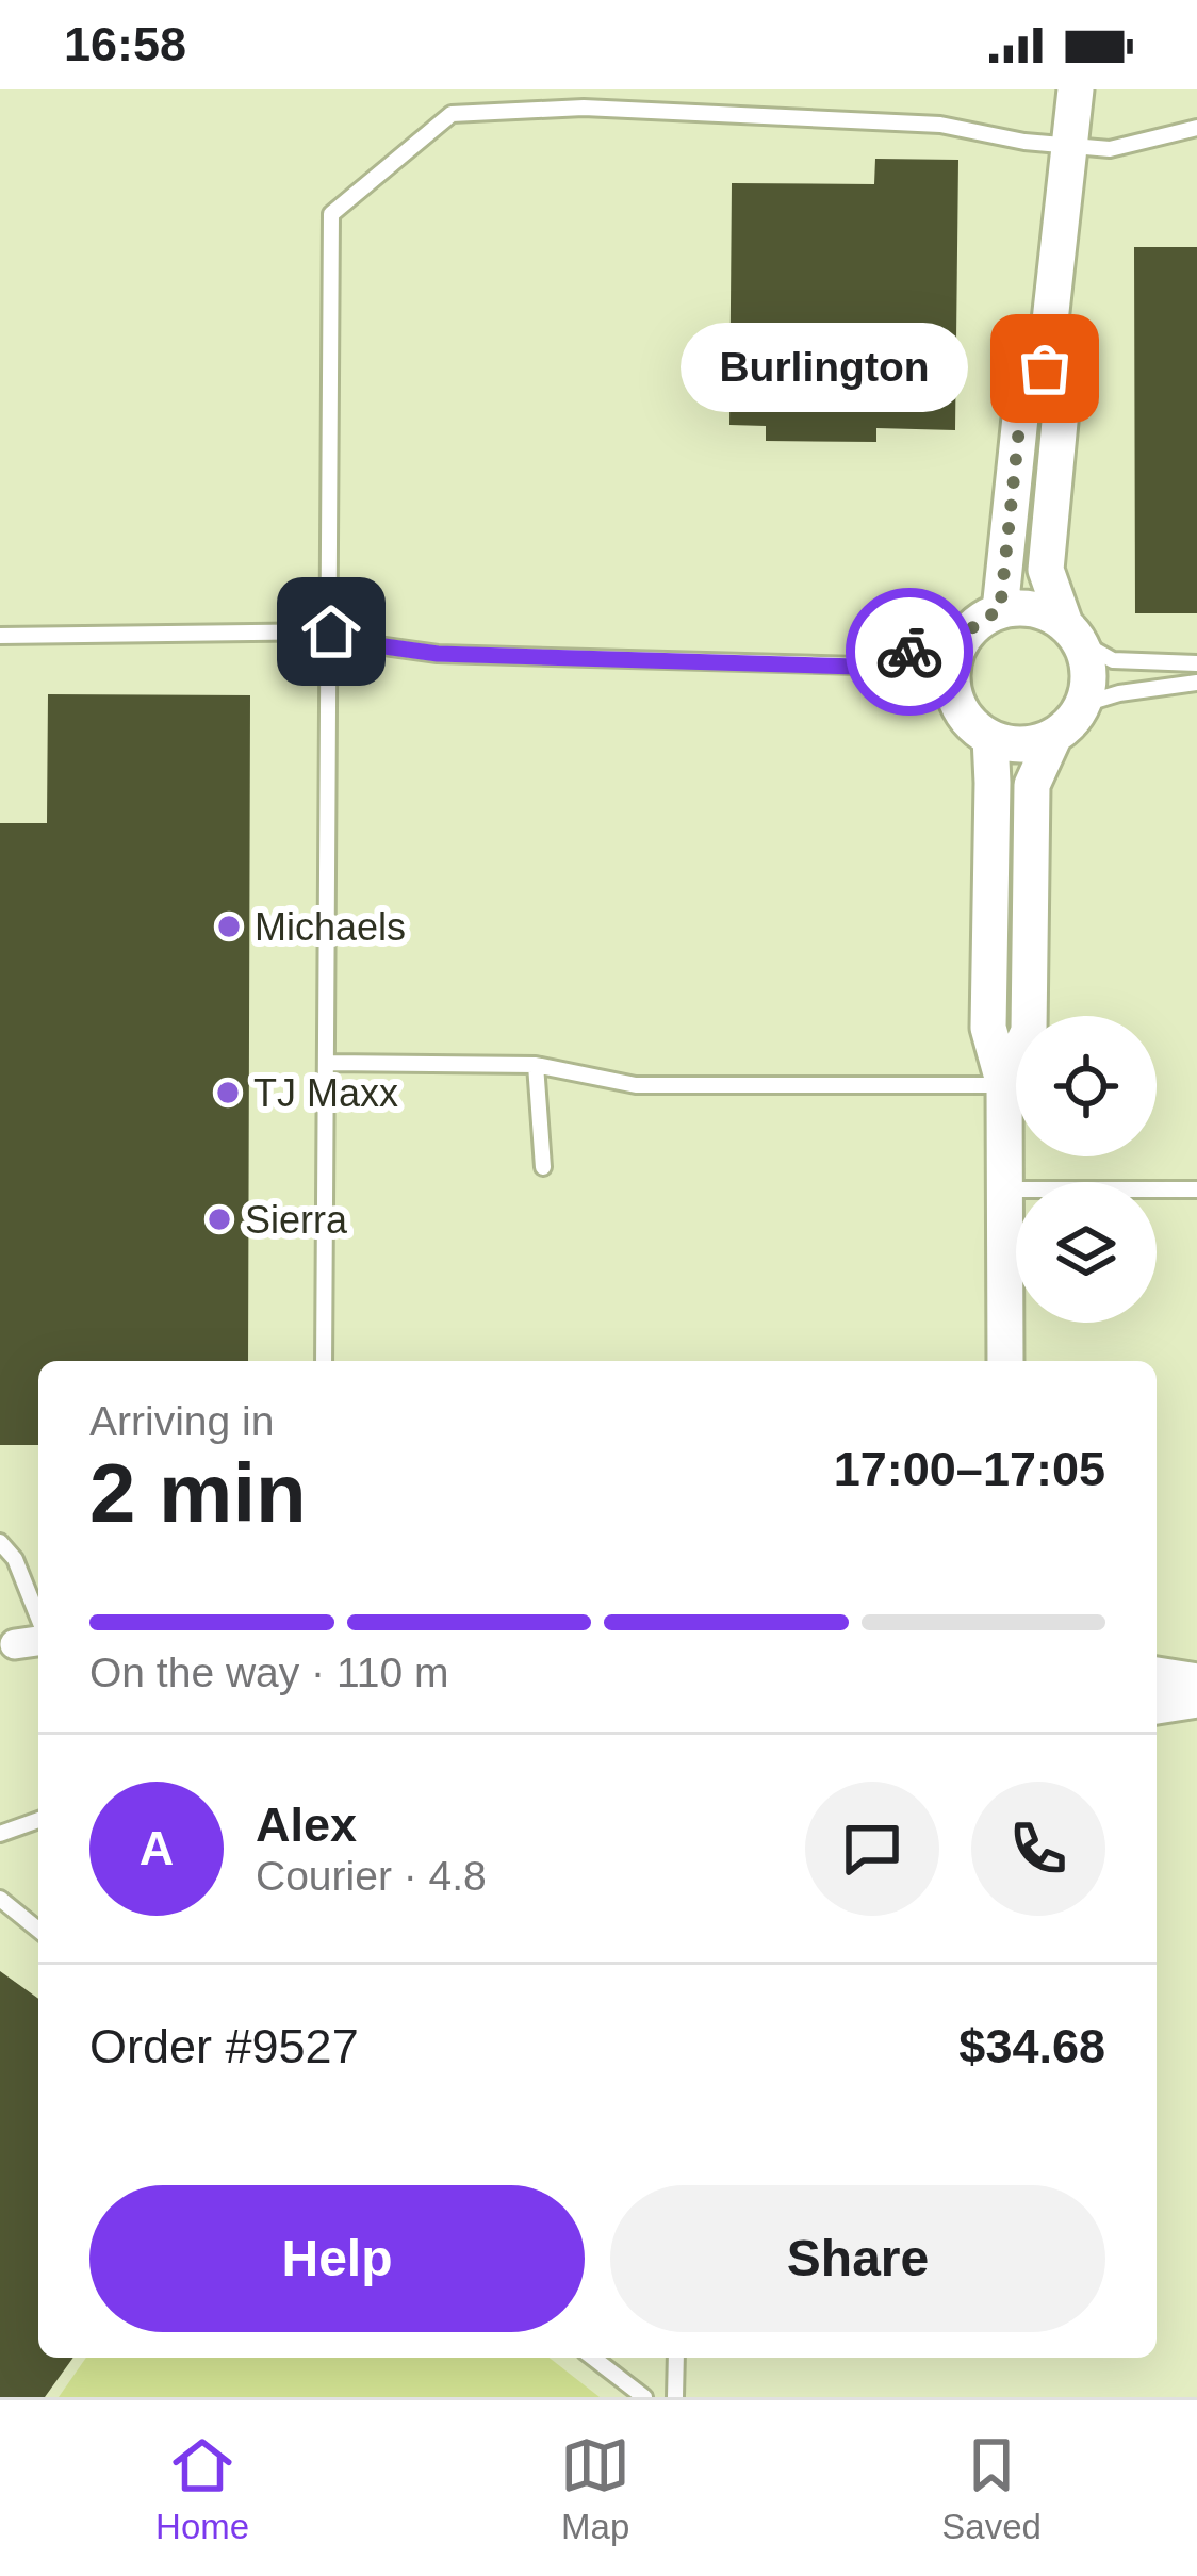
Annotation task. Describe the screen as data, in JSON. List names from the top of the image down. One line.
{"places":["Burlington","Michaels","TJ Maxx","Sierra"],"page":{"status":"16:58","bubble":"Burlington","heading":["2 min","Arriving in","17:00–17:05"],"panel":["Alex","Courier · 4.8","Order #9527","$34.68"],"bar":"On the way · 110 m","round":"A","buttons":["Help","Share"],"tabs":["Home","Map","Saved"]}}
